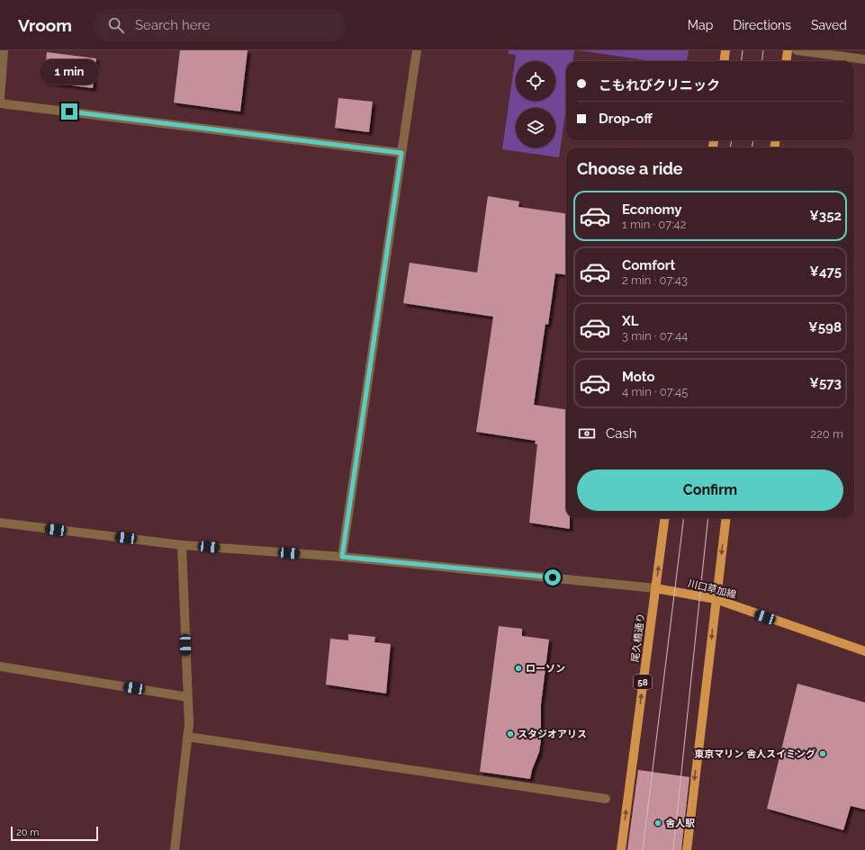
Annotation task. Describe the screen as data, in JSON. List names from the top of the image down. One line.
{"streets":{"main road":["川口草加線","尾久橋通り","58"]},"crossings":[["川口草加線","尾久橋通り"]],"places":["ローソン","スタジオアリス","東京マリン 舎人スイミング","舎人駅"],"scale_bar":"20 m","page":{"header":"Vroom","search":"Search here","nav":["Map","Directions","Saved"],"bubble":"1 min","banner":["こもれびクリニック","Drop-off"],"heading":"Choose a ride","list":[{"name":"Economy","note":"1 min · 07:42","value":"¥352"},{"name":"Comfort","note":"2 min · 07:43","value":"¥475"},{"name":"XL","note":"3 min · 07:44","value":"¥598"},{"name":"Moto","note":"4 min · 07:45","value":"¥573"}],"pay":["Cash","220 m"],"buttons":"Confirm","scale":"20 m"}}
